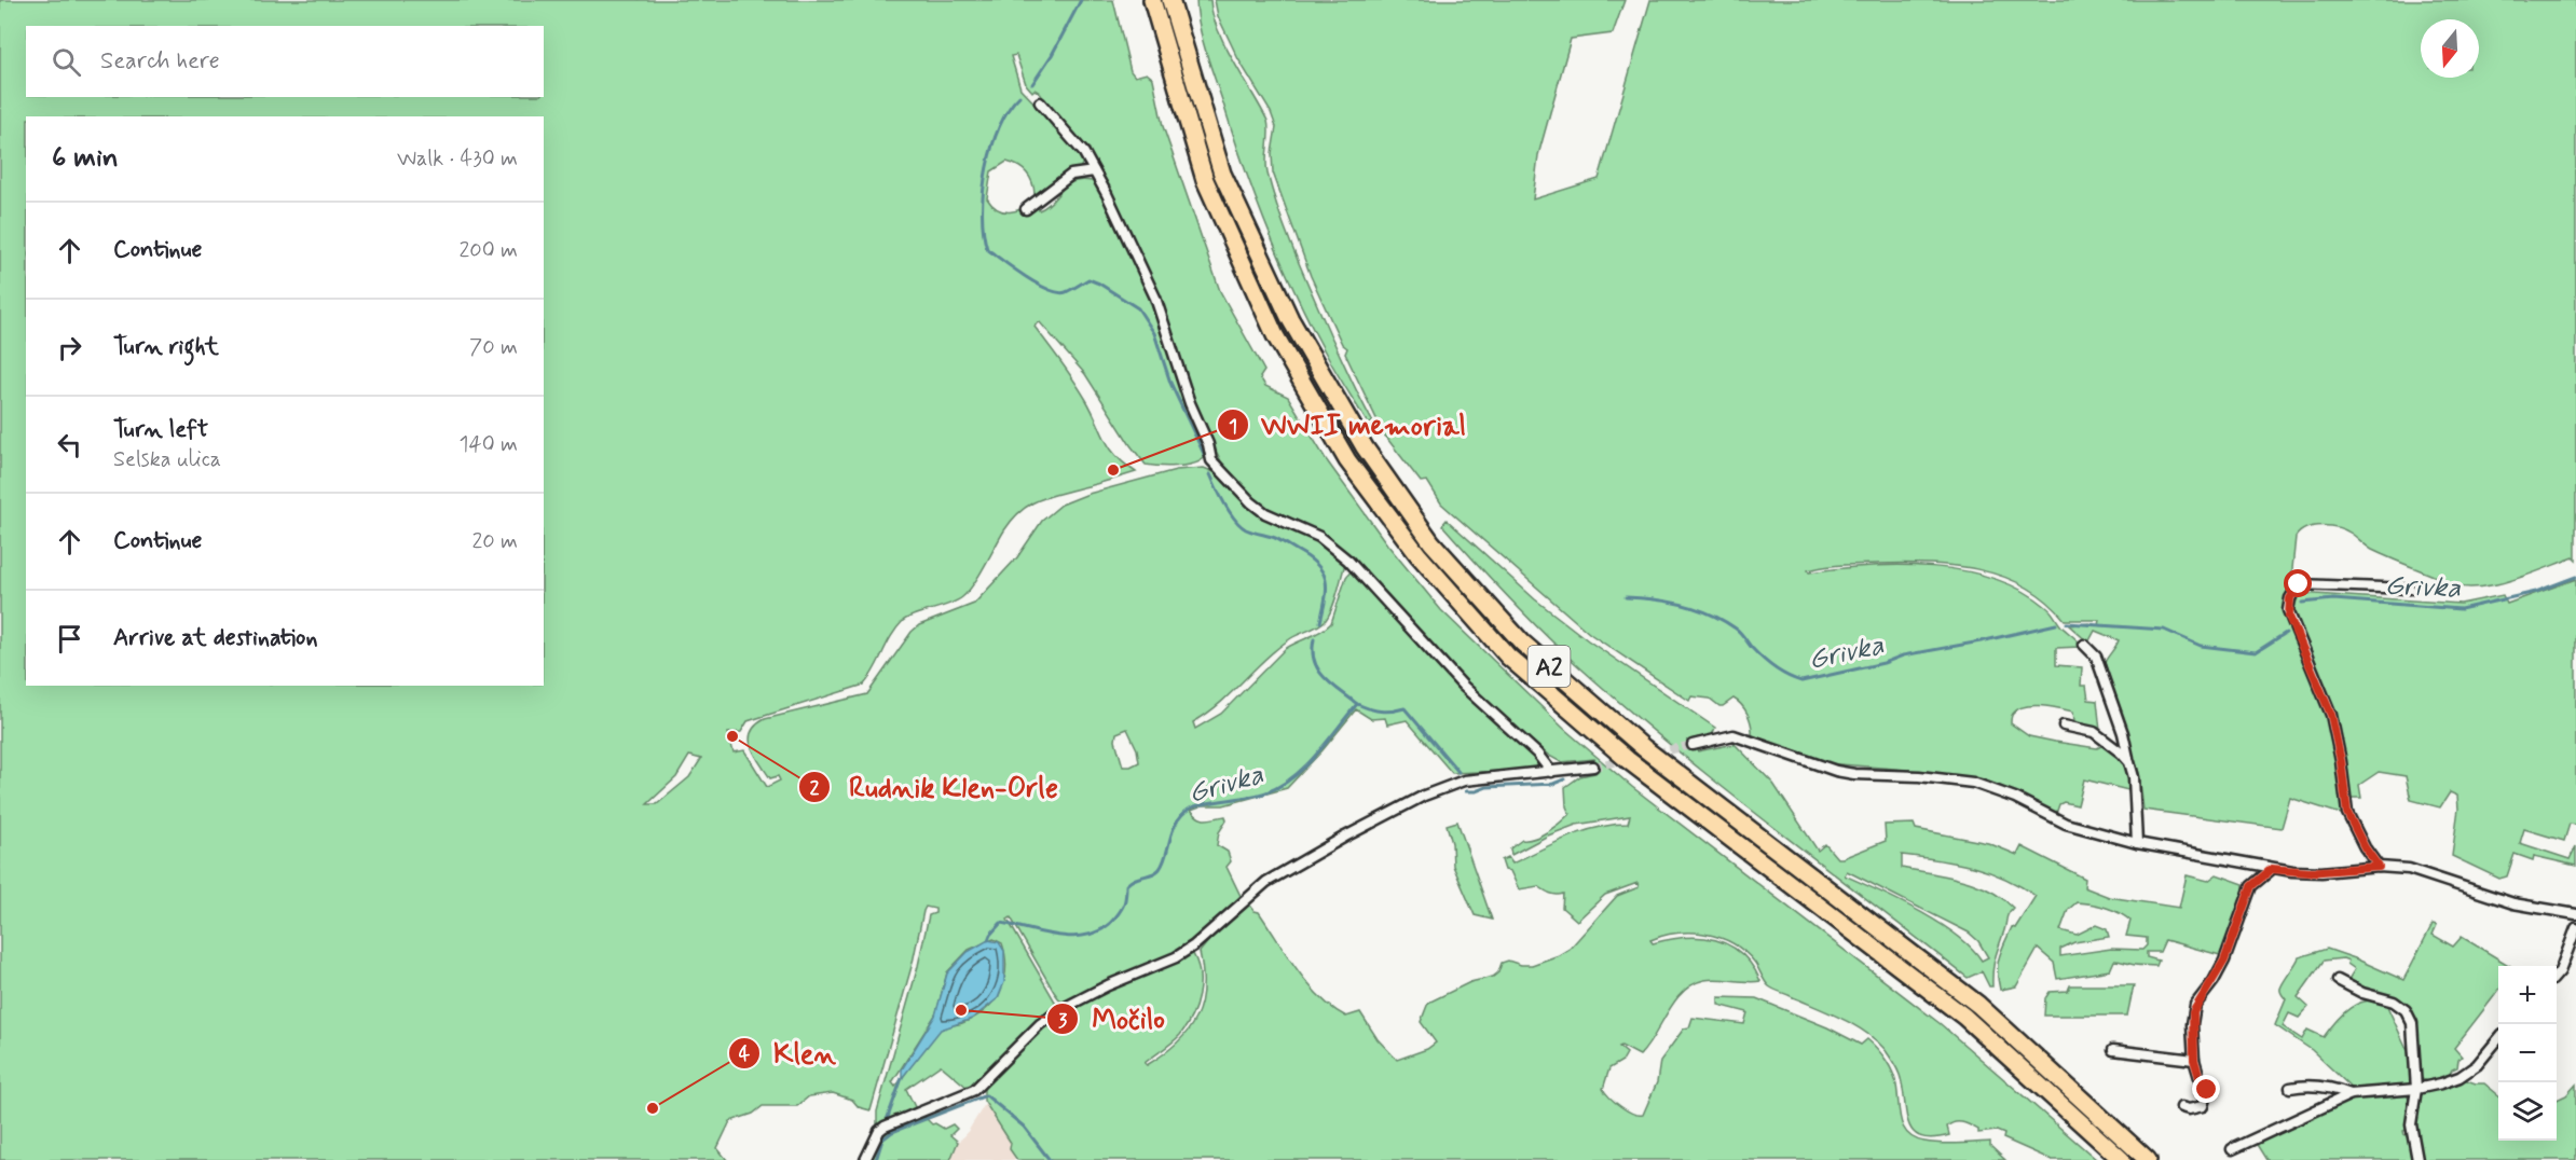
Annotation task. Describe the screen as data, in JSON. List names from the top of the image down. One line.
{"streets":{"highway":["A2"]},"water":["Grivka"],"places":["WWII memorial","Rudnik Klen-Orle","Močilo","Klen"],"north":"bottom","page":{"search":"Search here","heading":["6 min","Walk · 430 m"],"list":[["Continue","200 m"],["Turn right","70 m"],["Turn left","Selska ulica","140 m"],["Continue","20 m"],"Arrive at destination"],"map_buttons":["+","−"]}}
